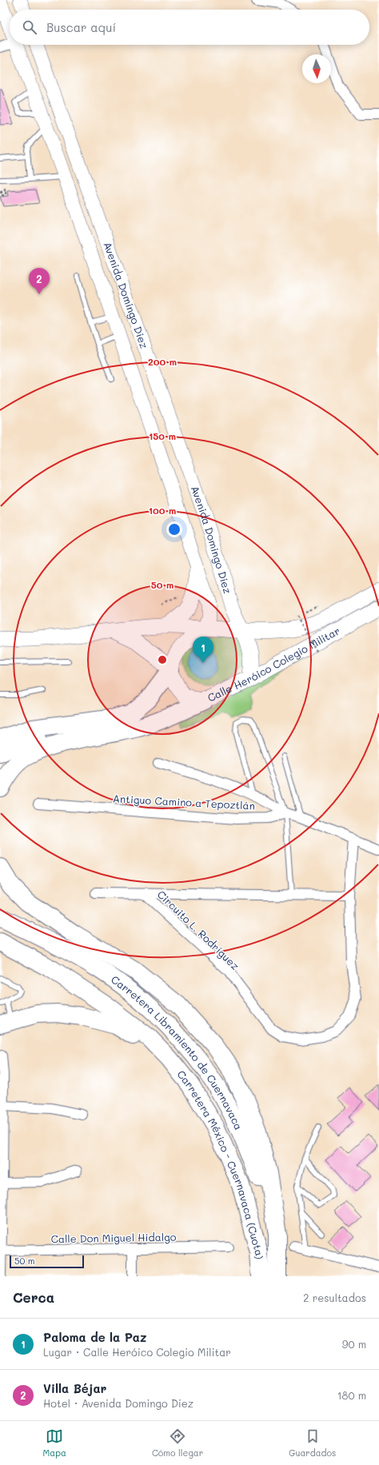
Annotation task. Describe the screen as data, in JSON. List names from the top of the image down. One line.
{"streets":{"highway":["Carretera Libramiento de Cuernavaca","Carretera México - Cuernavaca (Cuota)"],"main road":["Avenida Domingo Diez","Calle Heróico Colegio Militar"],"street":["Antiguo Camino a Tepoztlán","Circuito L. Rodríguez","Calle Don Miguel Hidalgo"]},"crossings":[["Avenida Domingo Diez","Calle Heróico Colegio Militar"],["Antiguo Camino a Tepoztlán","Circuito L. Rodríguez"],["Carretera Libramiento de Cuernavaca","Carretera México - Cuernavaca (Cuota)"]],"scale_bar":"50 m","north":"bottom","page":{"search":"Buscar aquí","pins":["2","1"],"scale":"50 m","heading":["Cerca","2 resultados"],"list":[{"mark":"1","name":"Paloma de la Paz","note":"Lugar · Calle Heróico Colegio Militar","value":"90 m"},{"mark":"2","name":"Villa Béjar","note":"Hotel · Avenida Domingo Diez","value":"180 m"}],"nav":["Mapa","Cómo llegar","Guardados"]},"rings":["200 m","150 m","100 m","50 m"]}
